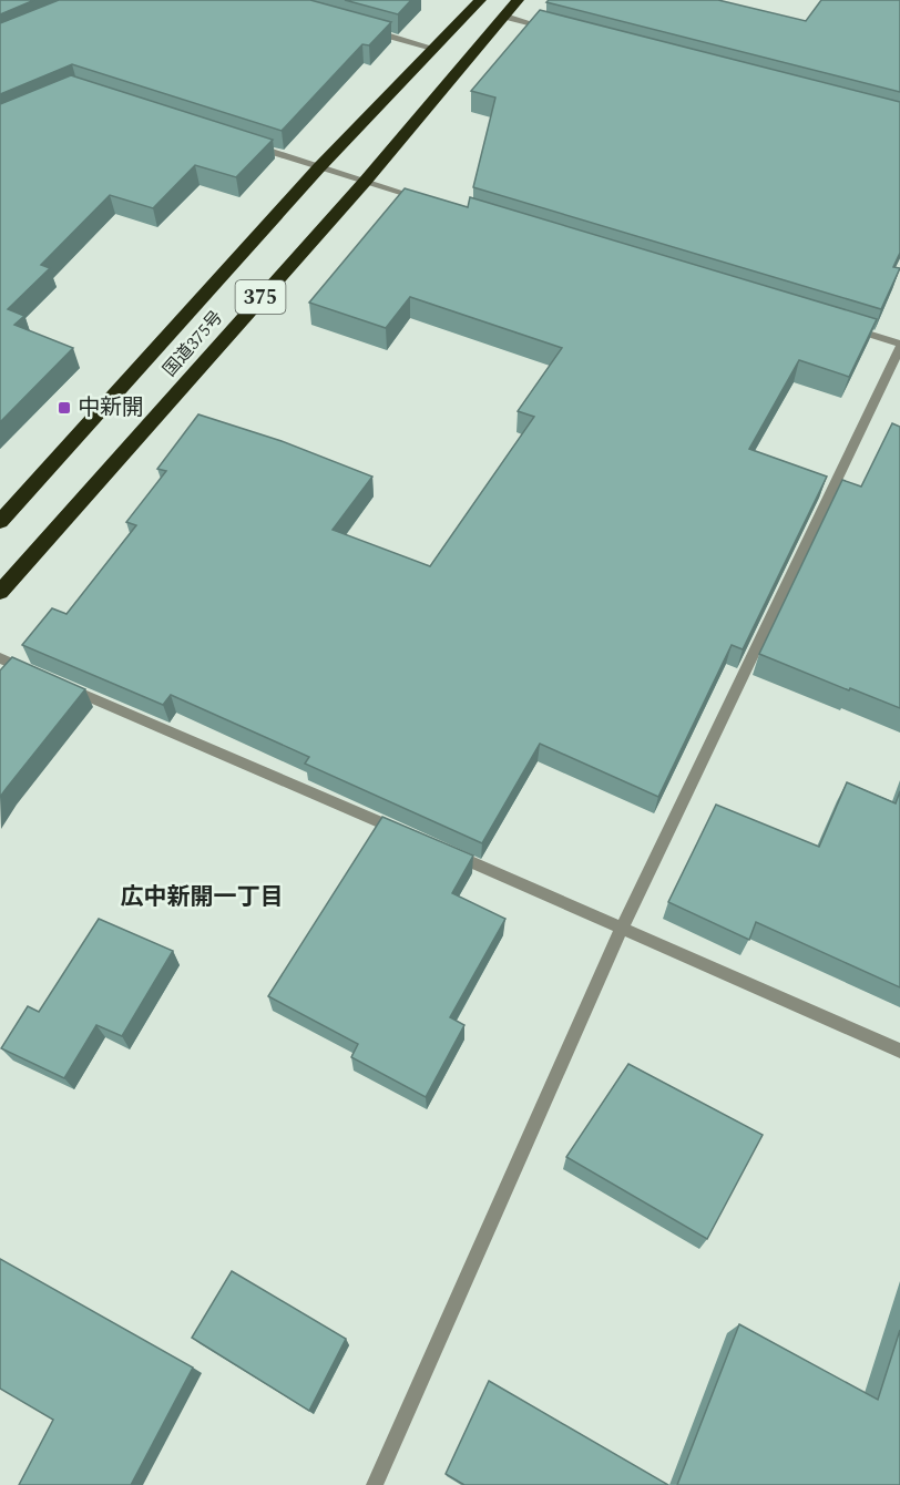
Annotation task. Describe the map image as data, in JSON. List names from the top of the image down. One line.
{"streets":{"highway":["375","国道375号"]},"districts":["広中新開一丁目"],"places":{"transit":["中新開"]}}
